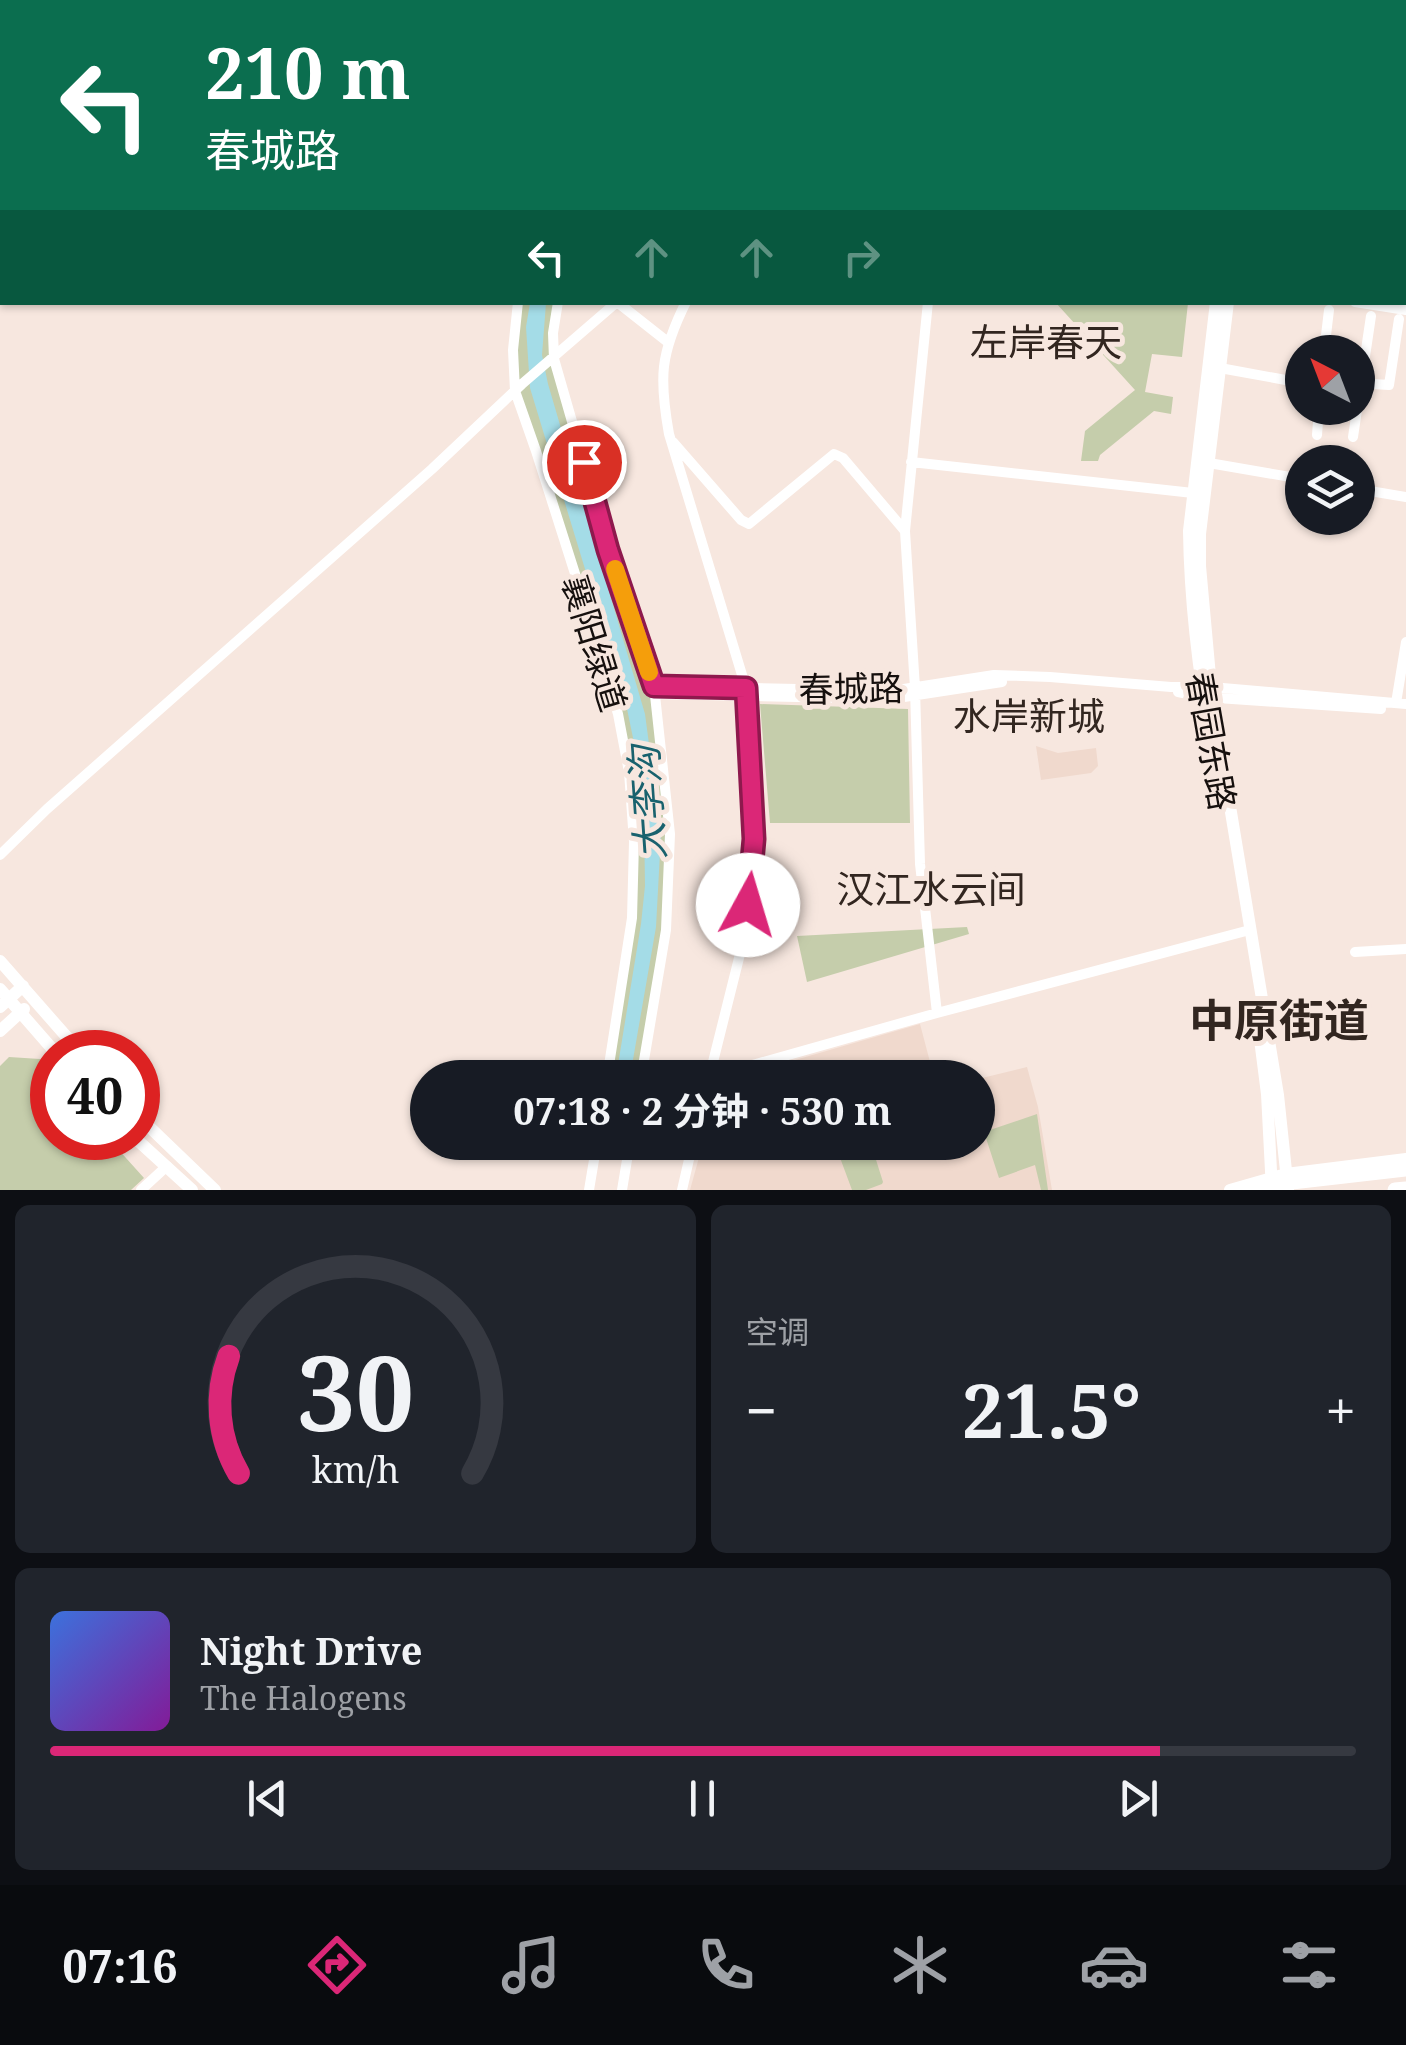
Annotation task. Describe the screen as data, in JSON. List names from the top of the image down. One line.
{"streets":{"main road":["春园东路"],"street":["襄阳绿道","春城路"]},"crossings":[["襄阳绿道","春城路"],["春城路","春园东路"]],"districts":["左岸春天","水岸新城","汉江水云间","中原街道"],"water":["大李沟"],"north":"top left","page":{"turn":["210 m","春城路"],"limit":"40","trip":"07:18 · 2 分钟 · 530 m","tile":"空调","heat":["−","21.5°","+"],"song":["Night Drive","The Halogens"],"tabs":"07:16","gauge":["30","km/h"]}}
